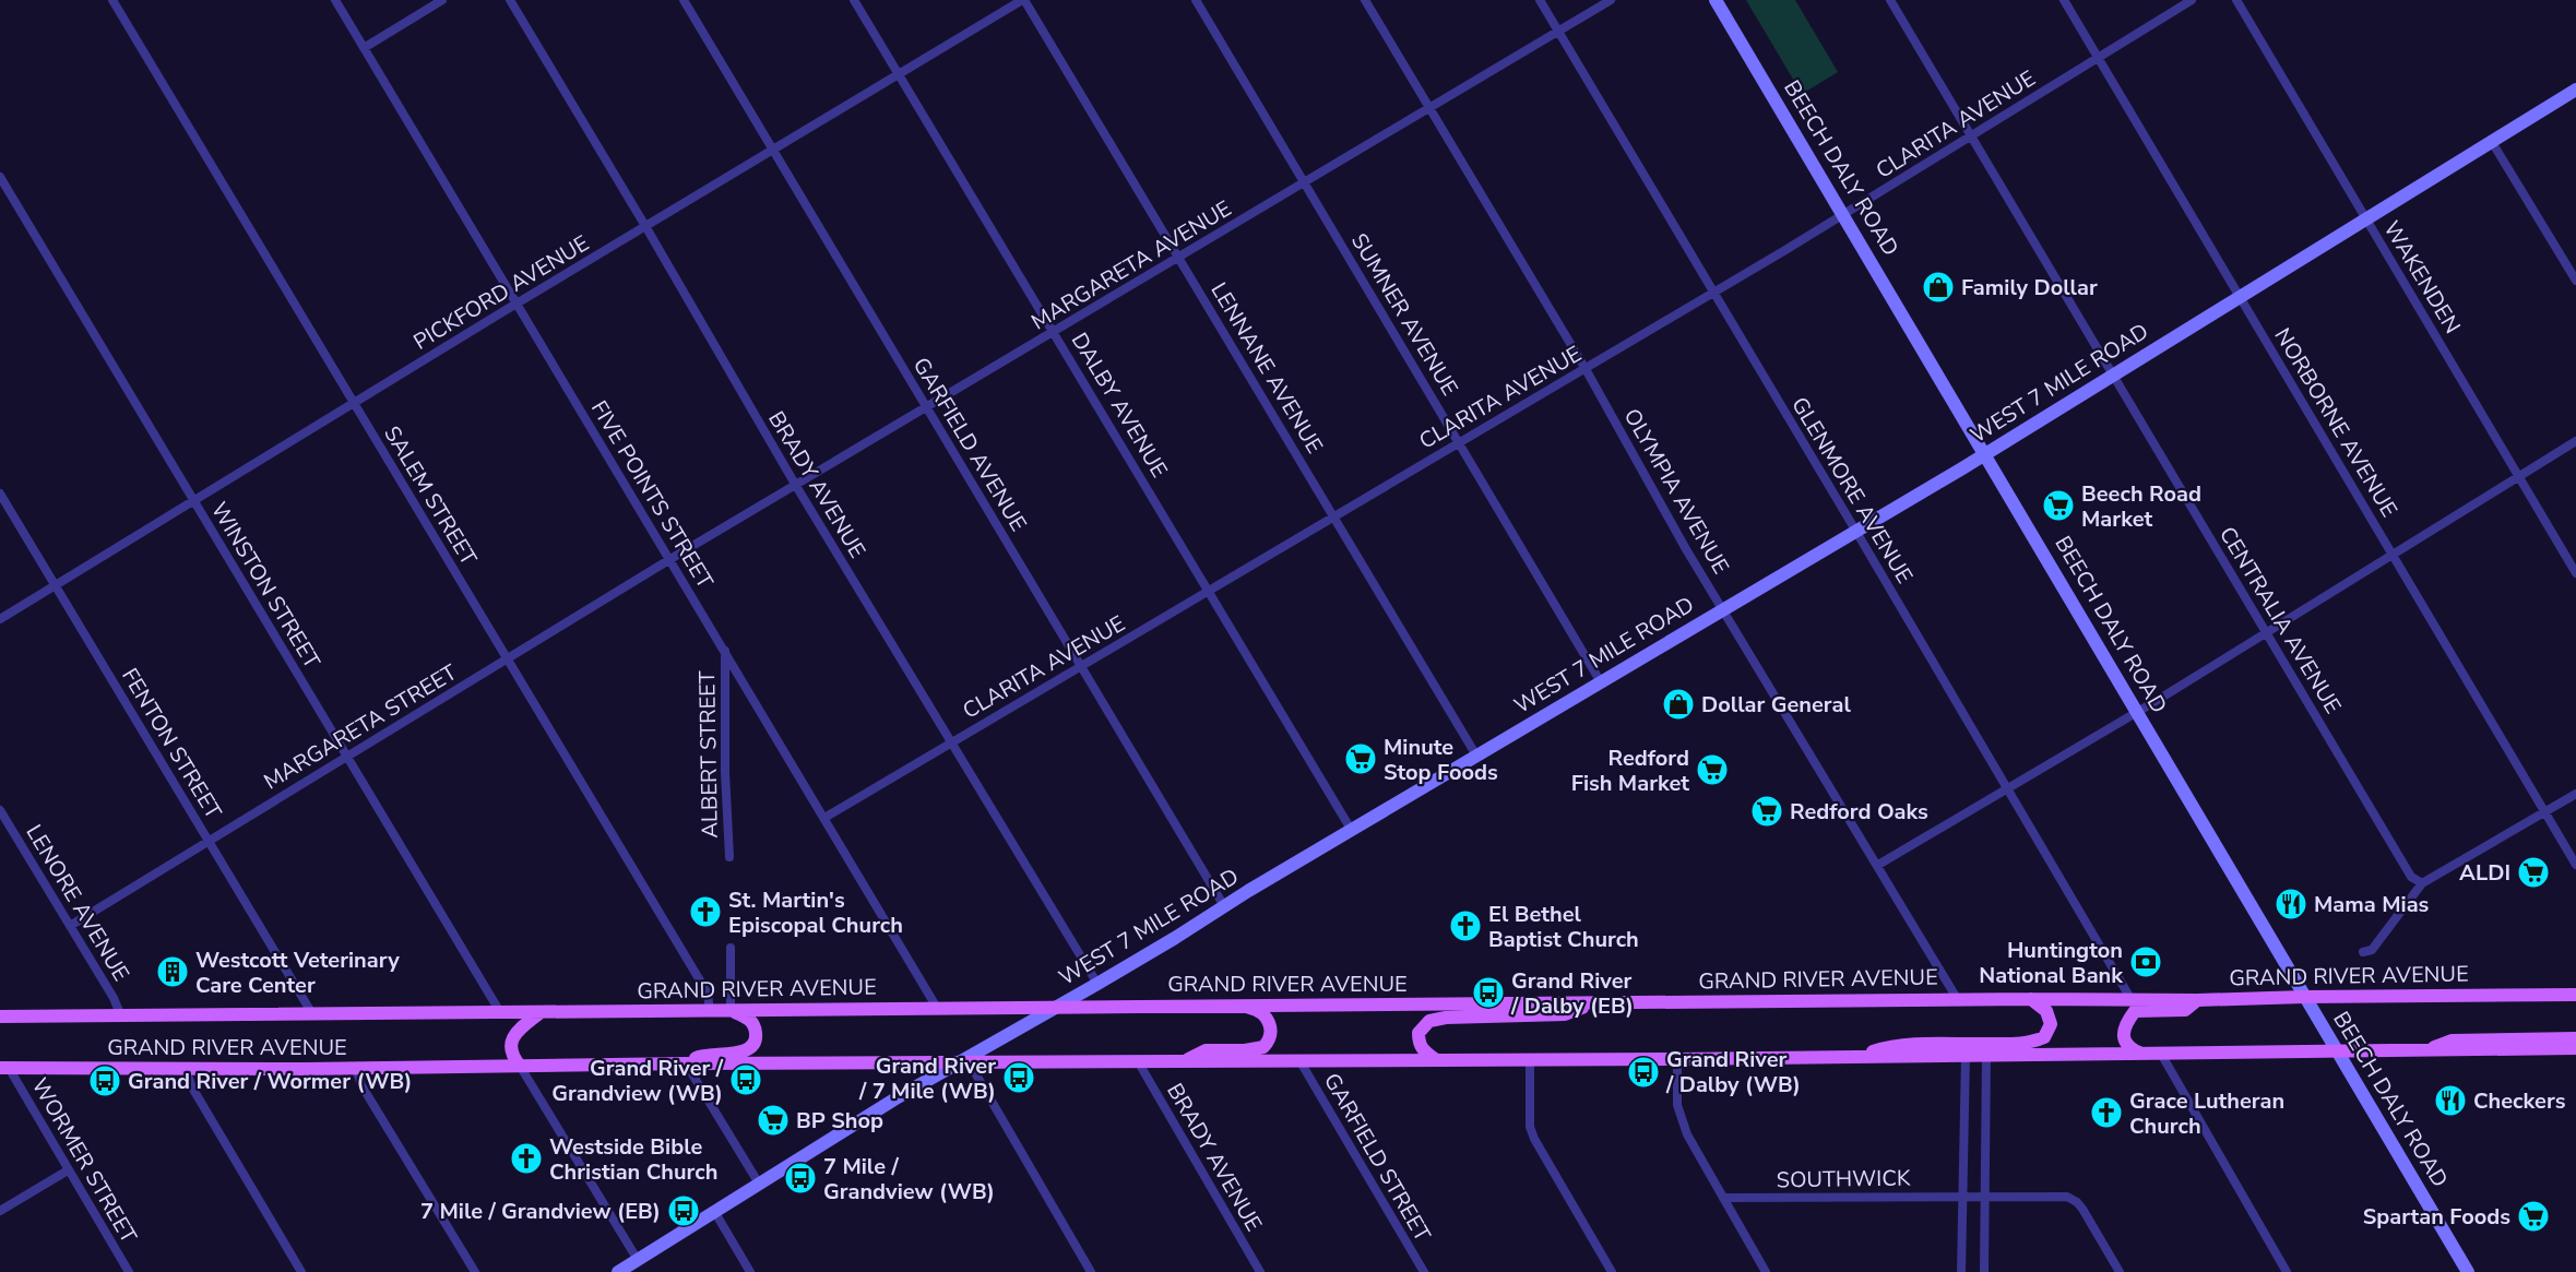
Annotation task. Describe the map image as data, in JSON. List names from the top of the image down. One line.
{"streets":{"main road":["BEECH DALY ROAD","WEST 7 MILE ROAD","GRAND RIVER AVENUE"],"street":["CLARITA AVENUE","MARGARETA AVENUE","WAKENDEN","PICKFORD AVENUE","SUMNER AVENUE","LENNANE AVENUE","DALBY AVENUE","NORBORNE AVENUE","GARFIELD AVENUE","BRADY AVENUE","GLENMORE AVENUE","OLYMPIA AVENUE","FIVE POINTS STREET","SALEM STREET","WINSTON STREET","CENTRALIA AVENUE","MARGARETA STREET","FENTON STREET","ALBERT STREET","LENORE AVENUE","GARFIELD STREET","WORMER STREET","SOUTHWICK"]},"crossings":[["CLARITA AVENUE","BEECH DALY ROAD"],["CLARITA AVENUE","SUMNER AVENUE"],["CLARITA AVENUE","LENNANE AVENUE"],["CLARITA AVENUE","DALBY AVENUE"],["CLARITA AVENUE","NORBORNE AVENUE"],["CLARITA AVENUE","GARFIELD AVENUE"],["CLARITA AVENUE","BRADY AVENUE"],["CLARITA AVENUE","GLENMORE AVENUE"],["CLARITA AVENUE","OLYMPIA AVENUE"],["CLARITA AVENUE","FIVE POINTS STREET"],["CLARITA AVENUE","CENTRALIA AVENUE"],["BEECH DALY ROAD","WEST 7 MILE ROAD"],["BEECH DALY ROAD","GRAND RIVER AVENUE"],["MARGARETA AVENUE","SUMNER AVENUE"],["MARGARETA AVENUE","LENNANE AVENUE"],["MARGARETA AVENUE","DALBY AVENUE"],["MARGARETA AVENUE","GARFIELD AVENUE"],["MARGARETA AVENUE","BRADY AVENUE"],["MARGARETA AVENUE","GLENMORE AVENUE"],["MARGARETA AVENUE","OLYMPIA AVENUE"],["MARGARETA AVENUE","FIVE POINTS STREET"],["MARGARETA AVENUE","MARGARETA STREET"],["WAKENDEN","WEST 7 MILE ROAD"],["PICKFORD AVENUE","LENNANE AVENUE"],["PICKFORD AVENUE","DALBY AVENUE"],["PICKFORD AVENUE","GARFIELD AVENUE"],["PICKFORD AVENUE","BRADY AVENUE"],["PICKFORD AVENUE","FIVE POINTS STREET"],["PICKFORD AVENUE","SALEM STREET"],["PICKFORD AVENUE","WINSTON STREET"],["PICKFORD AVENUE","FENTON STREET"],["SUMNER AVENUE","WEST 7 MILE ROAD"],["LENNANE AVENUE","WEST 7 MILE ROAD"],["WEST 7 MILE ROAD","DALBY AVENUE"],["WEST 7 MILE ROAD","NORBORNE AVENUE"],["WEST 7 MILE ROAD","GARFIELD AVENUE"],["WEST 7 MILE ROAD","BRADY AVENUE"],["WEST 7 MILE ROAD","GLENMORE AVENUE"],["WEST 7 MILE ROAD","OLYMPIA AVENUE"],["WEST 7 MILE ROAD","CENTRALIA AVENUE"],["WEST 7 MILE ROAD","GRAND RIVER AVENUE"],["BRADY AVENUE","GRAND RIVER AVENUE"],["GLENMORE AVENUE","GRAND RIVER AVENUE"],["OLYMPIA AVENUE","GRAND RIVER AVENUE"],["FIVE POINTS STREET","MARGARETA STREET"],["FIVE POINTS STREET","ALBERT STREET"],["FIVE POINTS STREET","GRAND RIVER AVENUE"],["SALEM STREET","MARGARETA STREET"],["SALEM STREET","GRAND RIVER AVENUE"],["WINSTON STREET","MARGARETA STREET"],["WINSTON STREET","GRAND RIVER AVENUE"],["MARGARETA STREET","FENTON STREET"],["MARGARETA STREET","LENORE AVENUE"],["FENTON STREET","GRAND RIVER AVENUE"],["LENORE AVENUE","GRAND RIVER AVENUE"],["GRAND RIVER AVENUE","GARFIELD STREET"],["GRAND RIVER AVENUE","WORMER STREET"]],"places":{"shop":["Family Dollar","Dollar General"],"supermarket":["Beech Road Market","Minute Stop Foods","Redford Fish Market","Redford Oaks","ALDI","BP Shop","Spartan Foods"],"restaurant":["Mama Mias","Checkers"],"church":["St. Martin's Episcopal Church","El Bethel Baptist Church","Grace Lutheran Church","Westside Bible Christian Church"],"bank":["Huntington National Bank"],"building":["Westcott Veterinary Care Center"],"bus stop":["Grand River / Dalby (EB)","Grand River / Dalby (WB)","Grand River / 7 Mile (WB)","Grand River / Grandview (WB)","Grand River / Wormer (WB)","7 Mile / Grandview (WB)","7 Mile / Grandview (EB)"]}}
